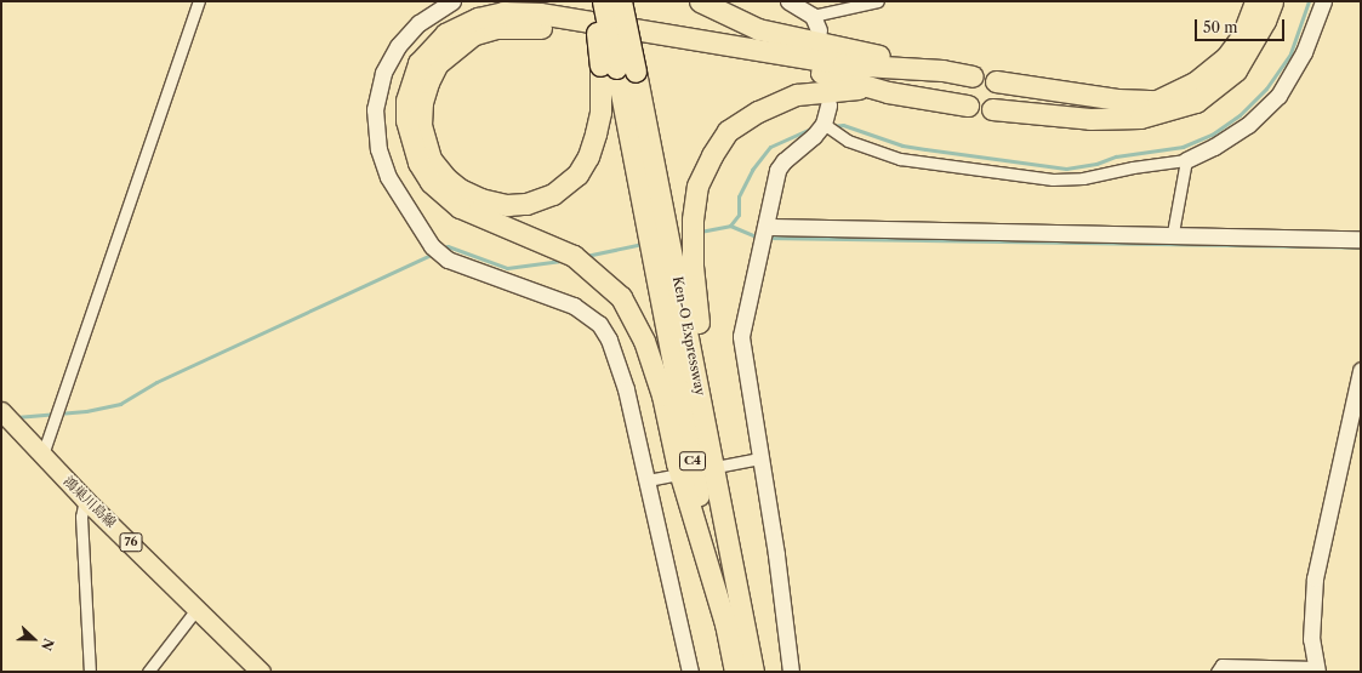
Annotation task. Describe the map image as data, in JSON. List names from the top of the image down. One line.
{"streets":{"highway":["Ken-O Expressway","C4"],"main road":["鴻巣川島線","76"]},"scale_bar":"50 m","north":"right"}
